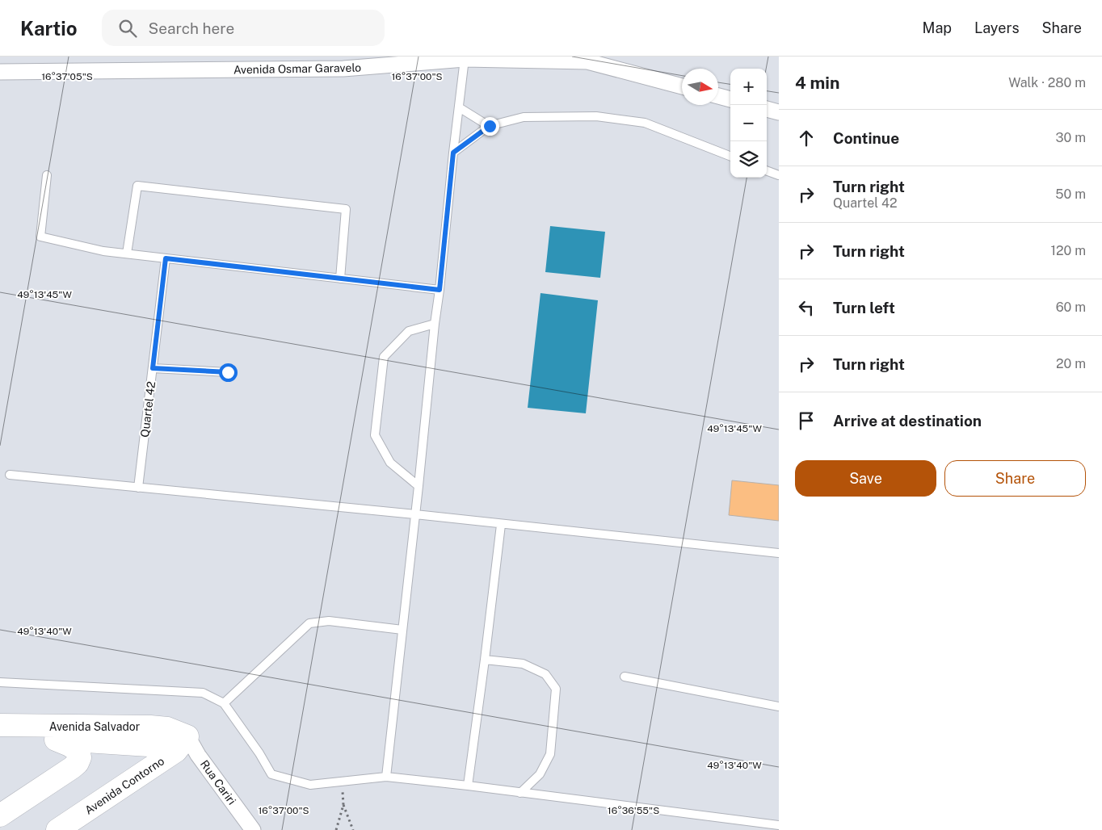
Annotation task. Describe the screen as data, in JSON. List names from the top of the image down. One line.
{"streets":{"street":["Avenida Osmar Garavelo","Avenida Salvador","Rua Cariri","Avenida Contorno"],"lane":["Quartel 42"]},"crossings":[["Avenida Salvador","Rua Cariri"],["Avenida Salvador","Avenida Contorno"],["Rua Cariri","Avenida Contorno"]],"north":"right","page":{"header":"Kartio","search":"Search here","nav":["Map","Layers","Share"],"heading":["4 min","Walk · 280 m"],"map_buttons":["+","−"],"list":[["Continue","30 m"],["Turn right","Quartel 42","50 m"],["Turn right","120 m"],["Turn left","60 m"],["Turn right","20 m"],"Arrive at destination"],"buttons":["Save","Share"]},"coordinates":["16°37'05\"S","16°37'00\"S","49°13'45\"W","49°13'40\"W","16°36'55\"S"]}
